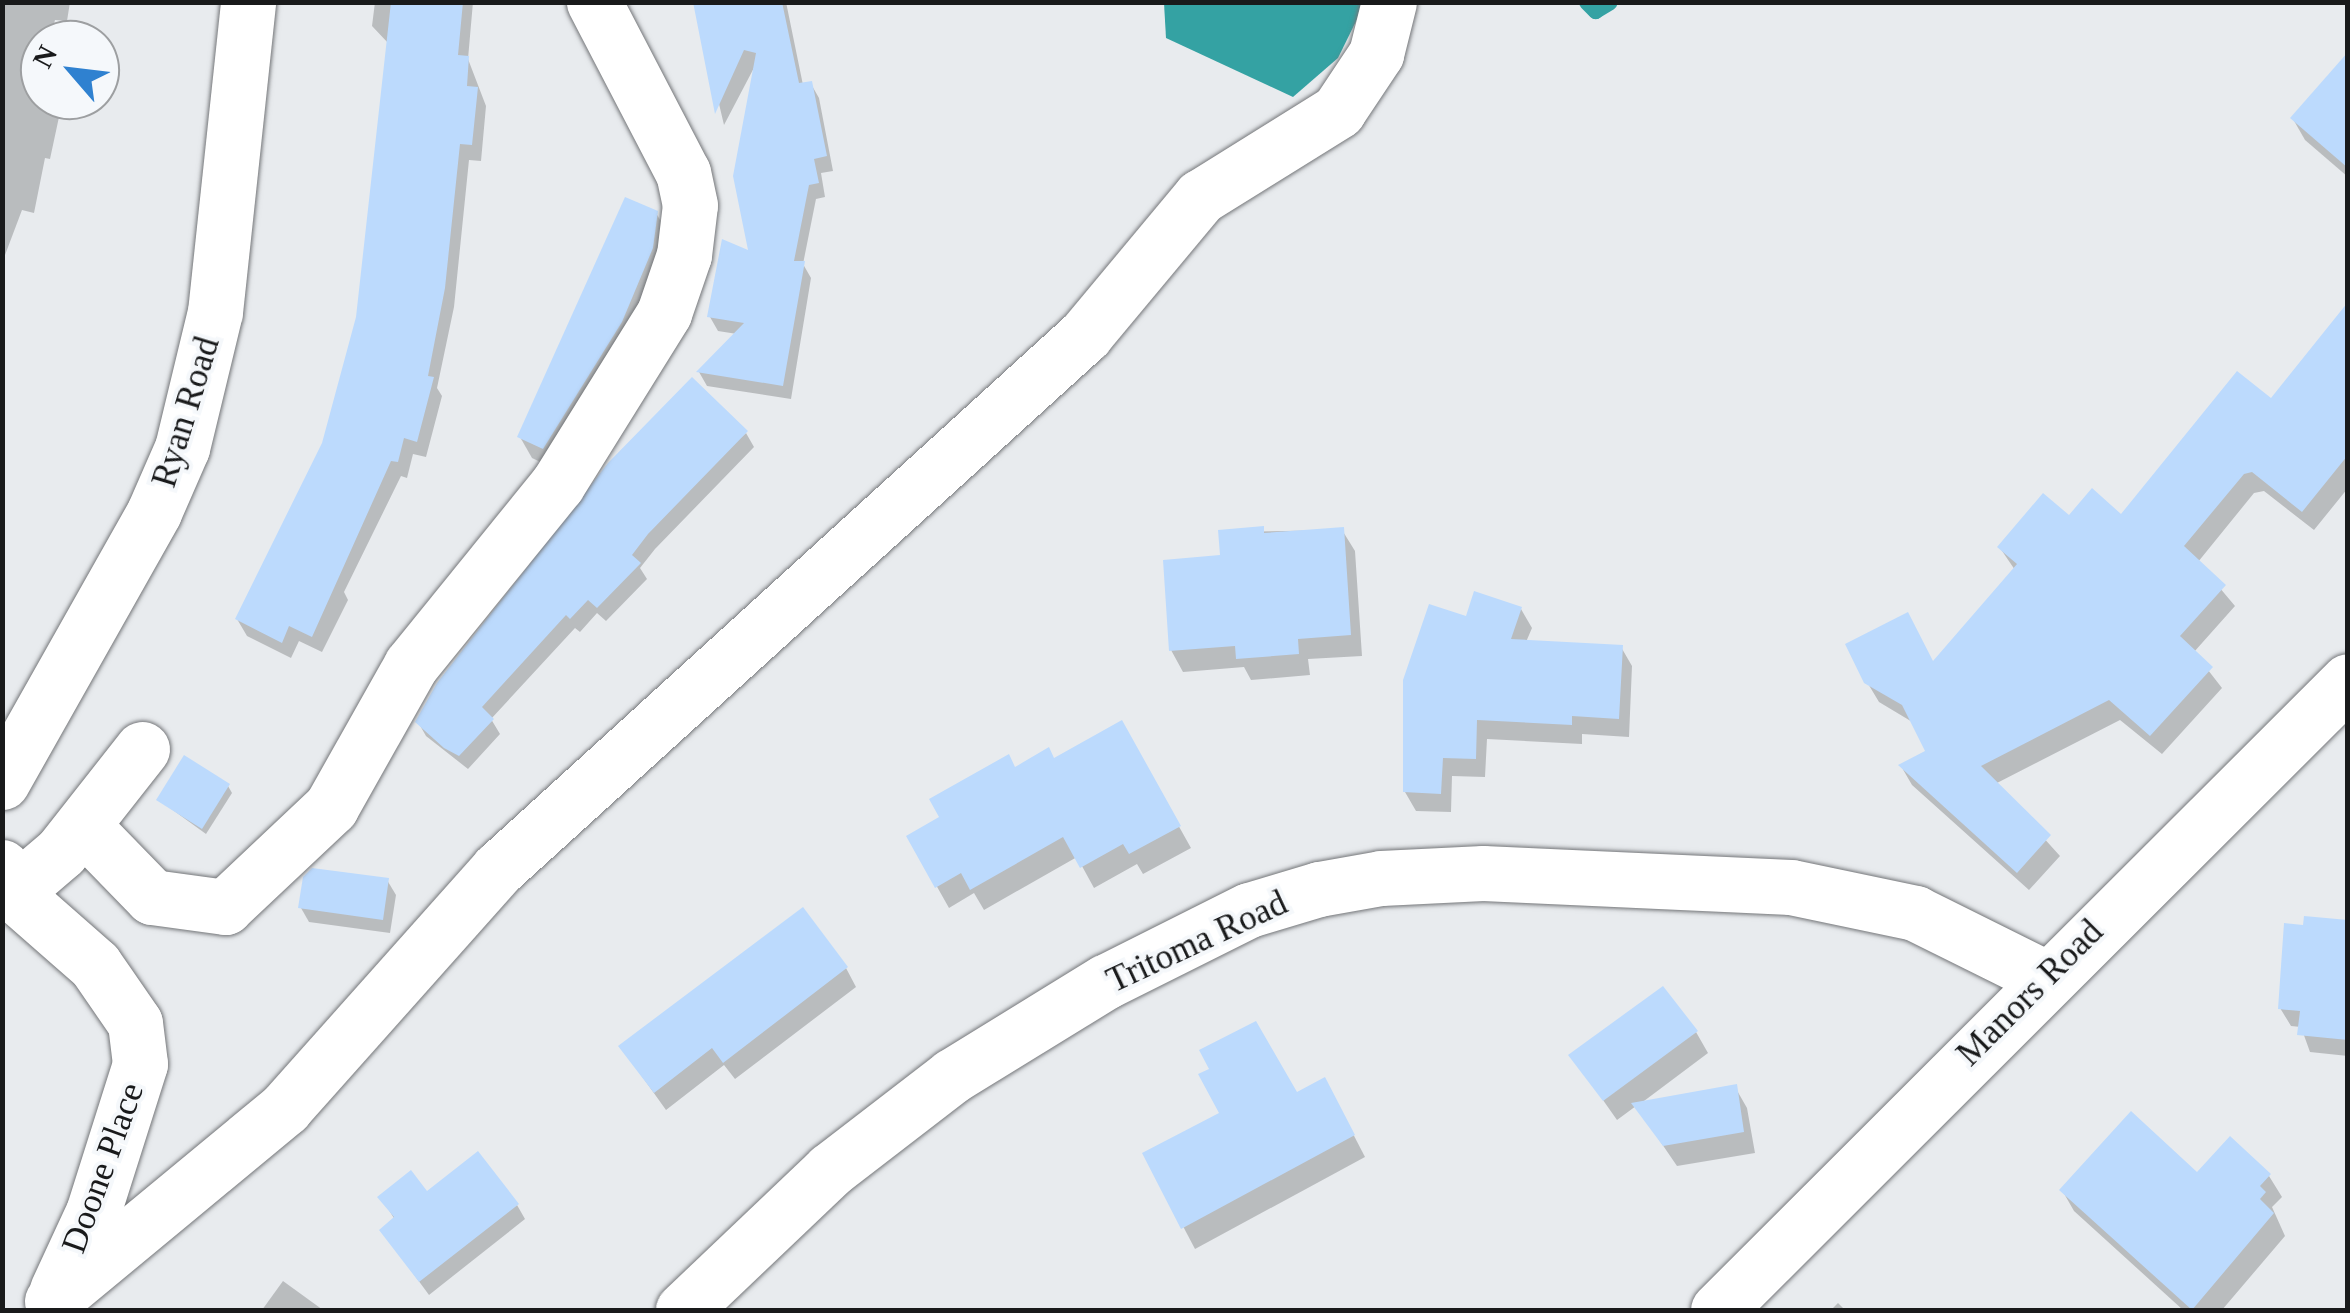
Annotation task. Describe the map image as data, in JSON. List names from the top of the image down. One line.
{"streets":{"street":["Ryan Road","Tritoma Road","Manors Road","Doone Place"]},"crossings":[["Tritoma Road","Manors Road"]],"north":"top left"}
